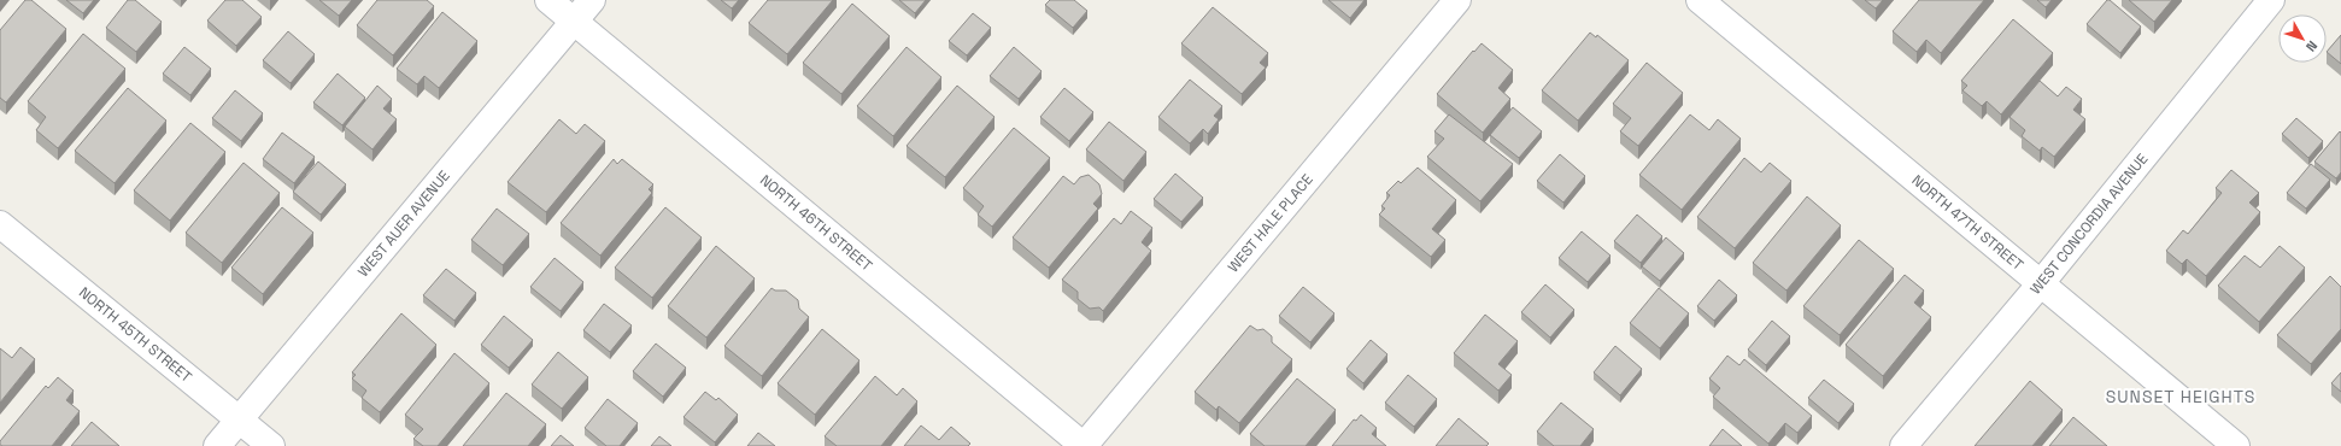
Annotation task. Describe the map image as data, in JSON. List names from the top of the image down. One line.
{"streets":{"street":["WEST AUER AVENUE","NORTH 46TH STREET","WEST HALE PLACE","NORTH 47TH STREET","WEST CONCORDIA AVENUE","NORTH 45TH STREET"]},"crossings":[["WEST AUER AVENUE","NORTH 46TH STREET"],["WEST AUER AVENUE","NORTH 45TH STREET"],["NORTH 46TH STREET","WEST HALE PLACE"],["NORTH 47TH STREET","WEST CONCORDIA AVENUE"]],"districts":["SUNSET HEIGHTS"],"north":"bottom right"}
